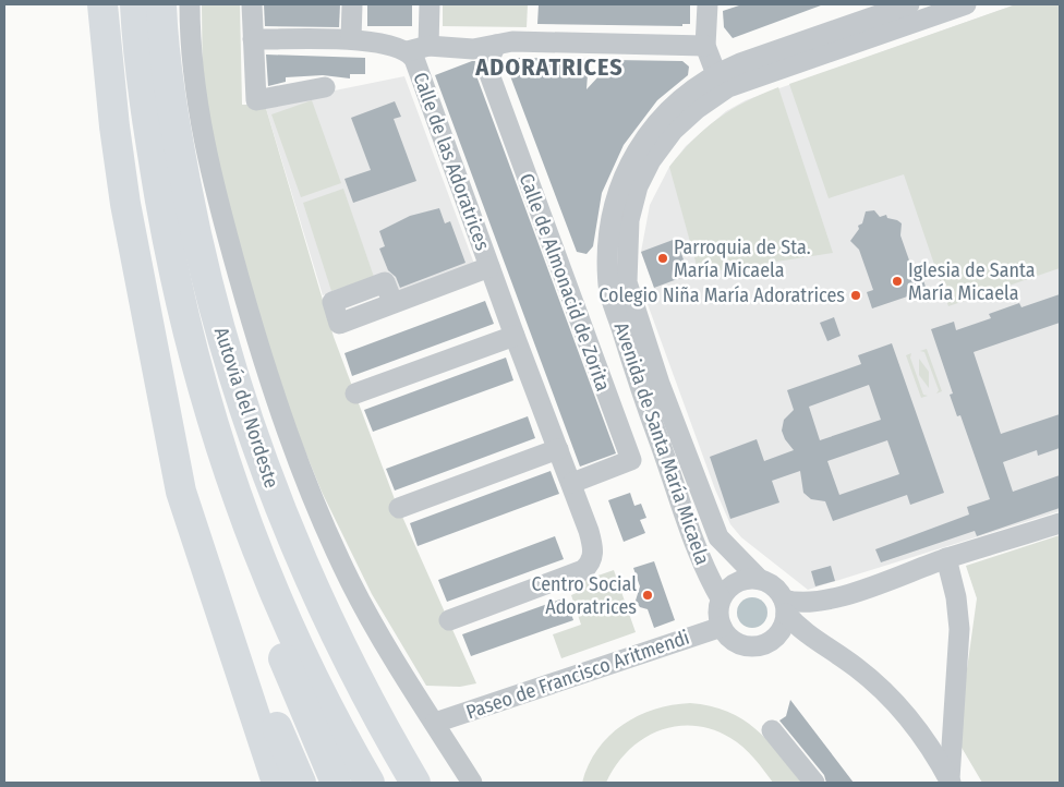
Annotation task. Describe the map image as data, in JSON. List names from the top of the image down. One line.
{"streets":{"highway":["Autovía del Nordeste"],"street":["Calle de las Adoratrices","Calle de Almonacid de Zorita","Avenida de Santa María Micaela","Paseo de Francisco Aritmendi"]},"crossings":[["Calle de las Adoratrices","Calle de Almonacid de Zorita"],["Avenida de Santa María Micaela","Paseo de Francisco Aritmendi"]],"districts":["ADORATRICES"],"places":["Parroquia de Sta. María Micaela","Iglesia de Santa María Micaela","Colegio Niña María Adoratrices","Centro Social Adoratrices"]}
